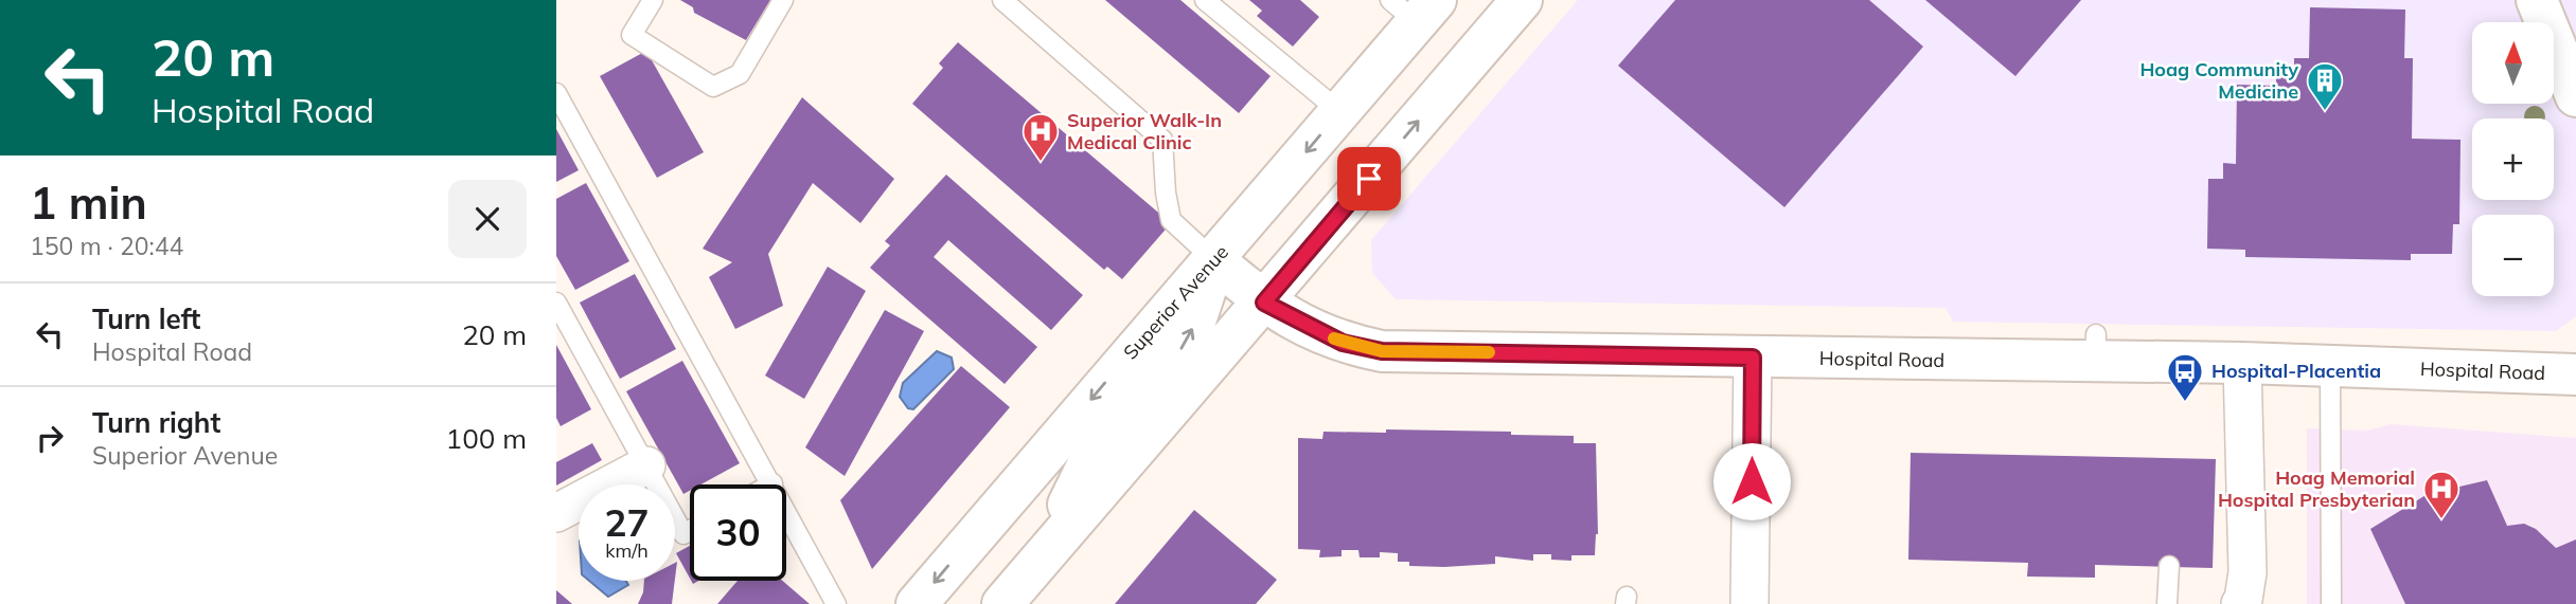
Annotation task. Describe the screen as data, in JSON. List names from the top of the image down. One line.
{"streets":{"main road":["Superior Avenue","Hospital Road"]},"crossings":[["Superior Avenue","Hospital Road"]],"places":{"building":["Hoag Community Medicine"],"hospital":["Superior Walk-In Medical Clinic","Hoag Memorial Hospital Presbyterian"],"bus stop":["Hospital-Placentia"]},"north":"top","page":{"turn":["20 m","Hospital Road"],"map_buttons":["+","−"],"heading":["1 min","150 m · 20:44"],"list":[{"name":"Turn left","note":"Hospital Road","value":"20 m"},{"name":"Turn right","note":"Superior Avenue","value":"100 m"}],"speed":"27 km/h","limit":"30"}}
